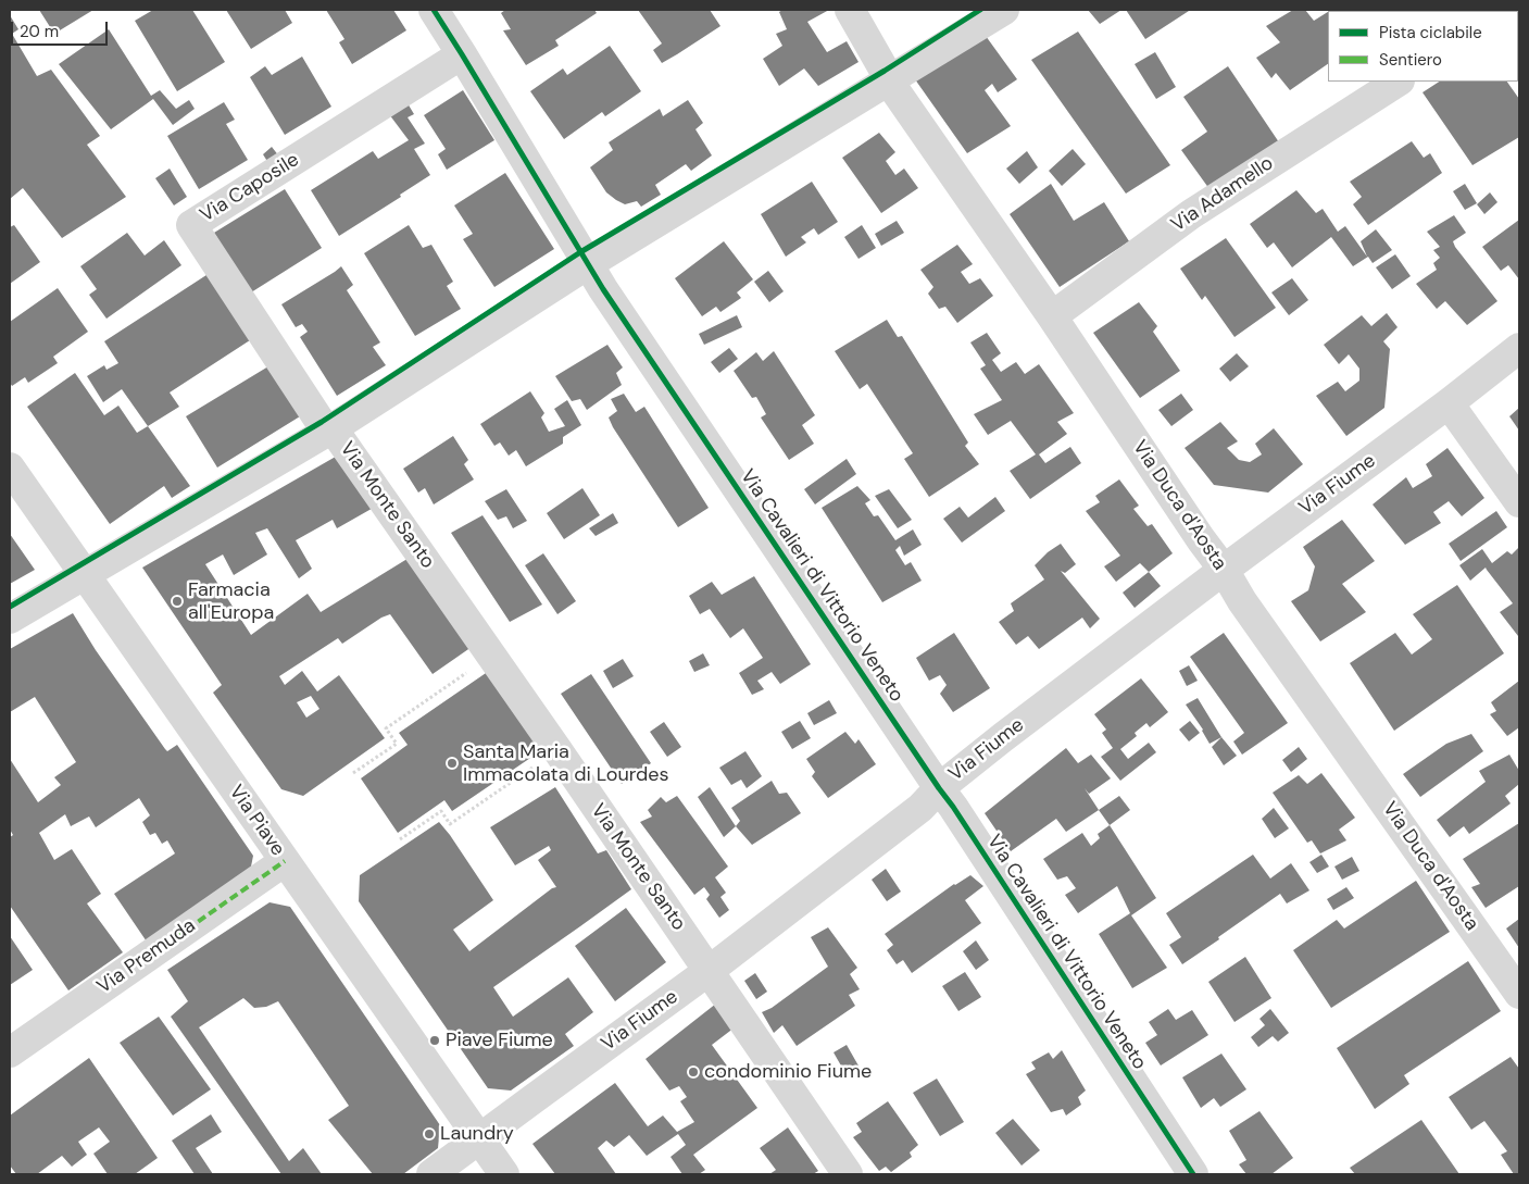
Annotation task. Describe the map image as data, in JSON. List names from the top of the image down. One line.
{"streets":{"street":["Via Caposile","Via Adamello","Via Fiume","Via Monte Santo","Via Duca d'Aosta","Via Cavalieri di Vittorio Veneto","Via Piave","Via Premuda"]},"crossings":[["Via Caposile","Via Monte Santo"],["Via Caposile","Via Cavalieri di Vittorio Veneto"],["Via Adamello","Via Duca d'Aosta"],["Via Fiume","Via Monte Santo"],["Via Fiume","Via Duca d'Aosta"],["Via Fiume","Via Cavalieri di Vittorio Veneto"],["Via Fiume","Via Piave"],["Via Piave","Via Premuda"]],"places":["Farmacia all'Europa","Santa Maria Immacolata di Lourdes","Piave Fiume","condominio Fiume","Laundry"],"legend":["Pista ciclabile","Sentiero"],"scale_bar":"20 m"}
